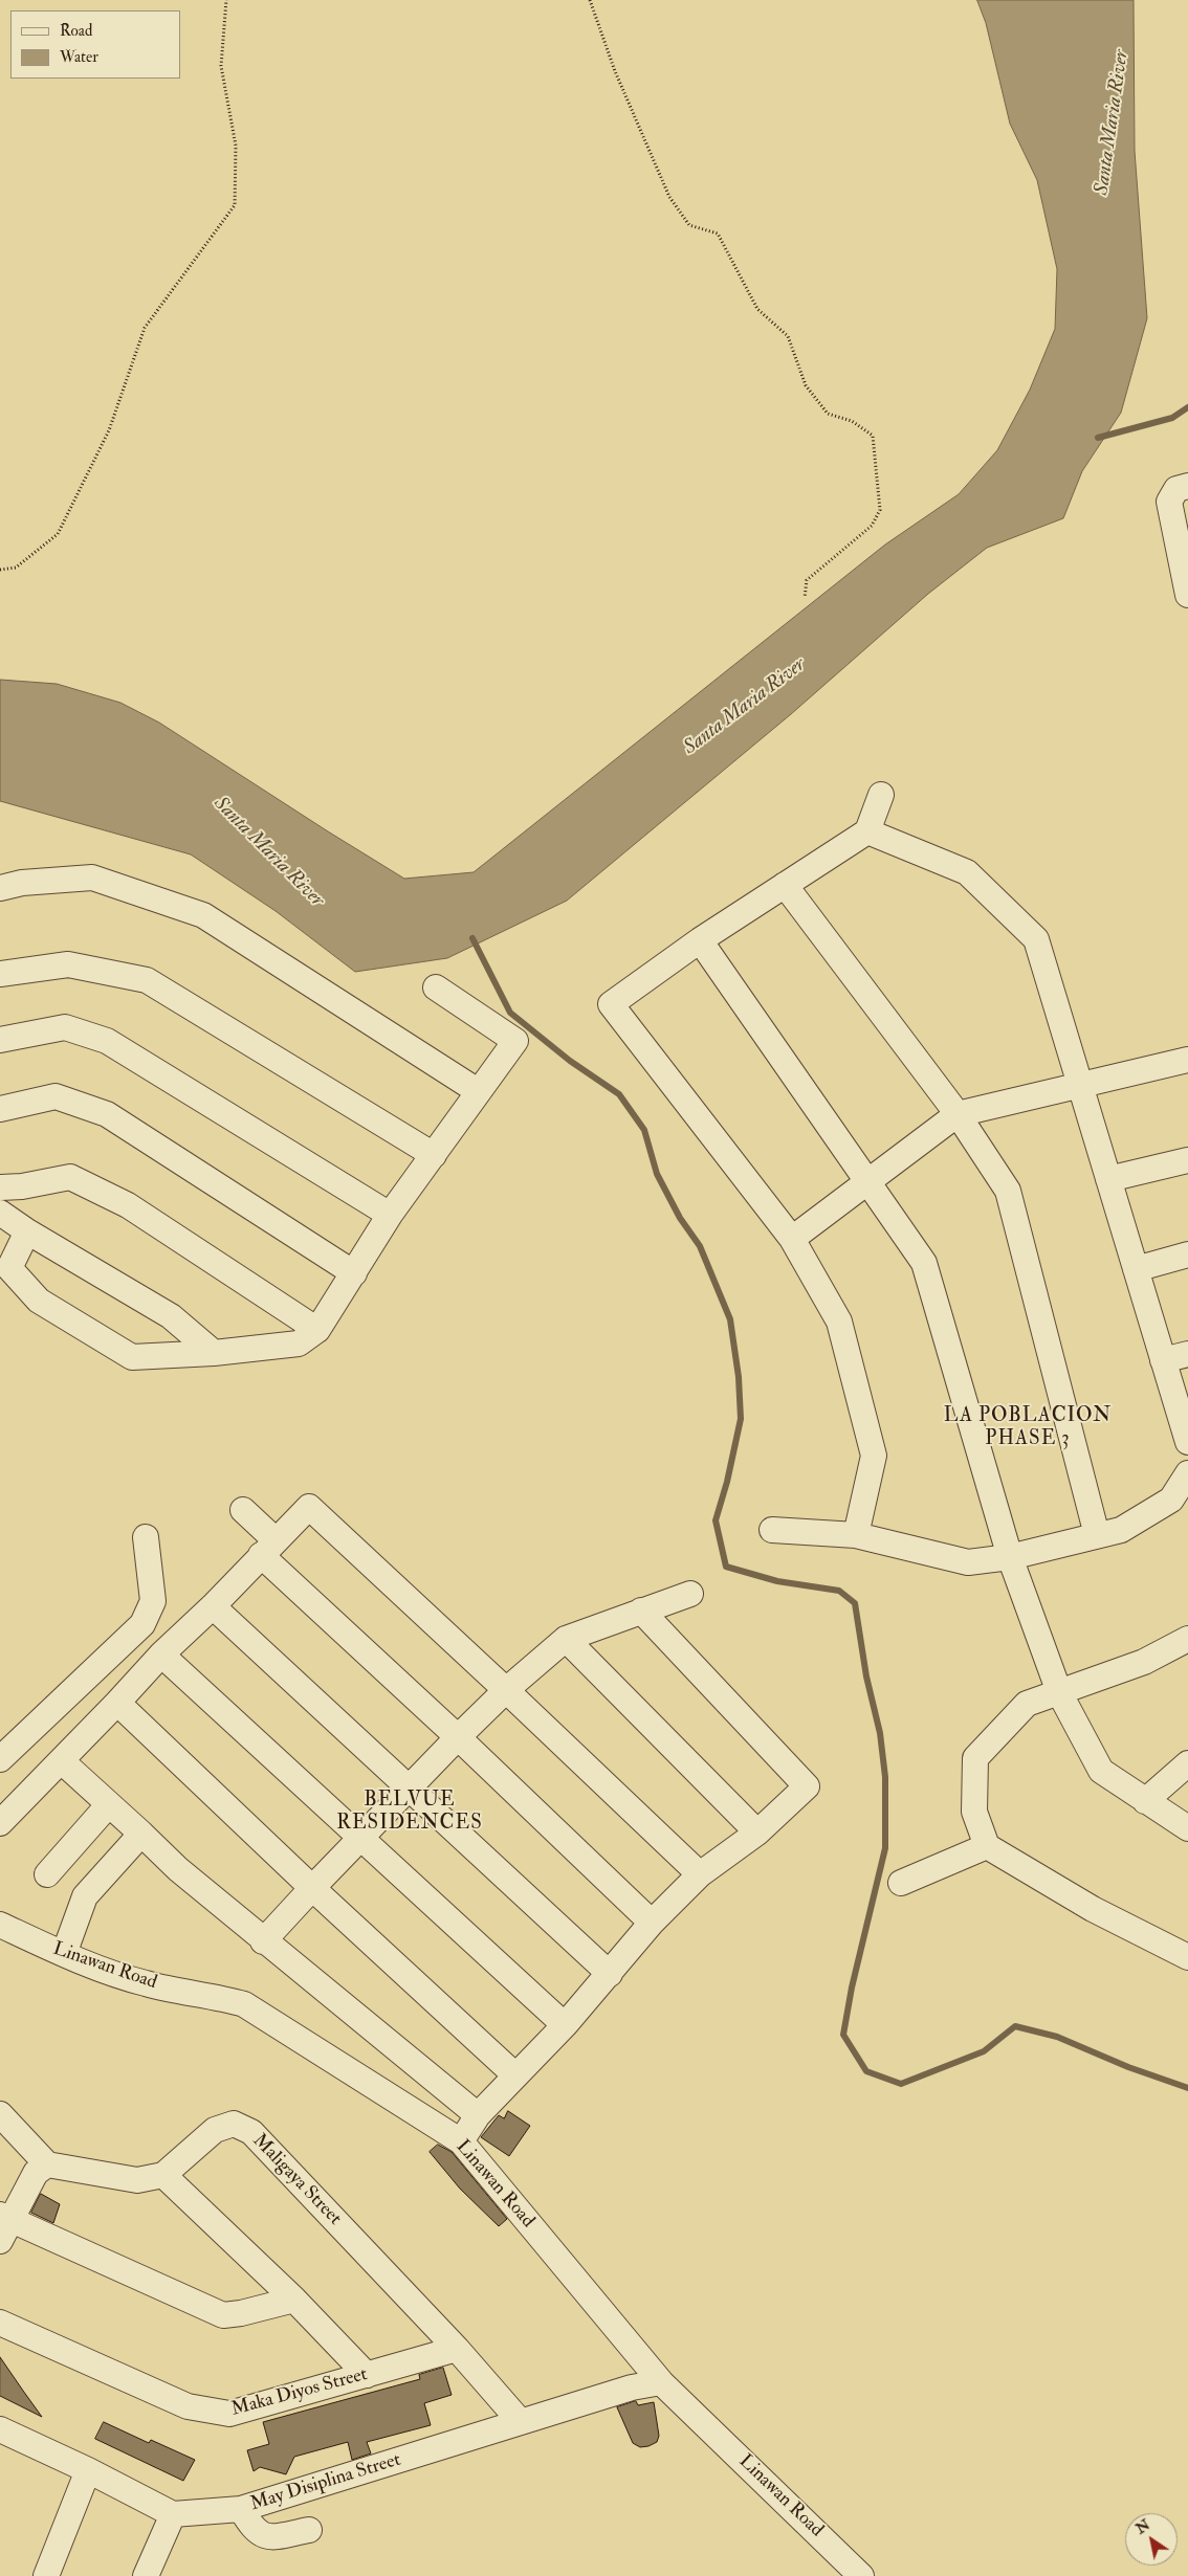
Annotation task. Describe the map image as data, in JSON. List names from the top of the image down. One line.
{"streets":{"street":["Linawan Road","Maligaya Street","Maka Diyos Street","May Disiplina Street"]},"crossings":[["Linawan Road","May Disiplina Street"],["Maligaya Street","Maka Diyos Street"],["Maligaya Street","May Disiplina Street"]],"districts":["LA POBLACION PHASE 3","BELVUE RESIDENCES"],"water":["Santa Maria River"],"legend":["Road","Water"],"north":"top left"}
